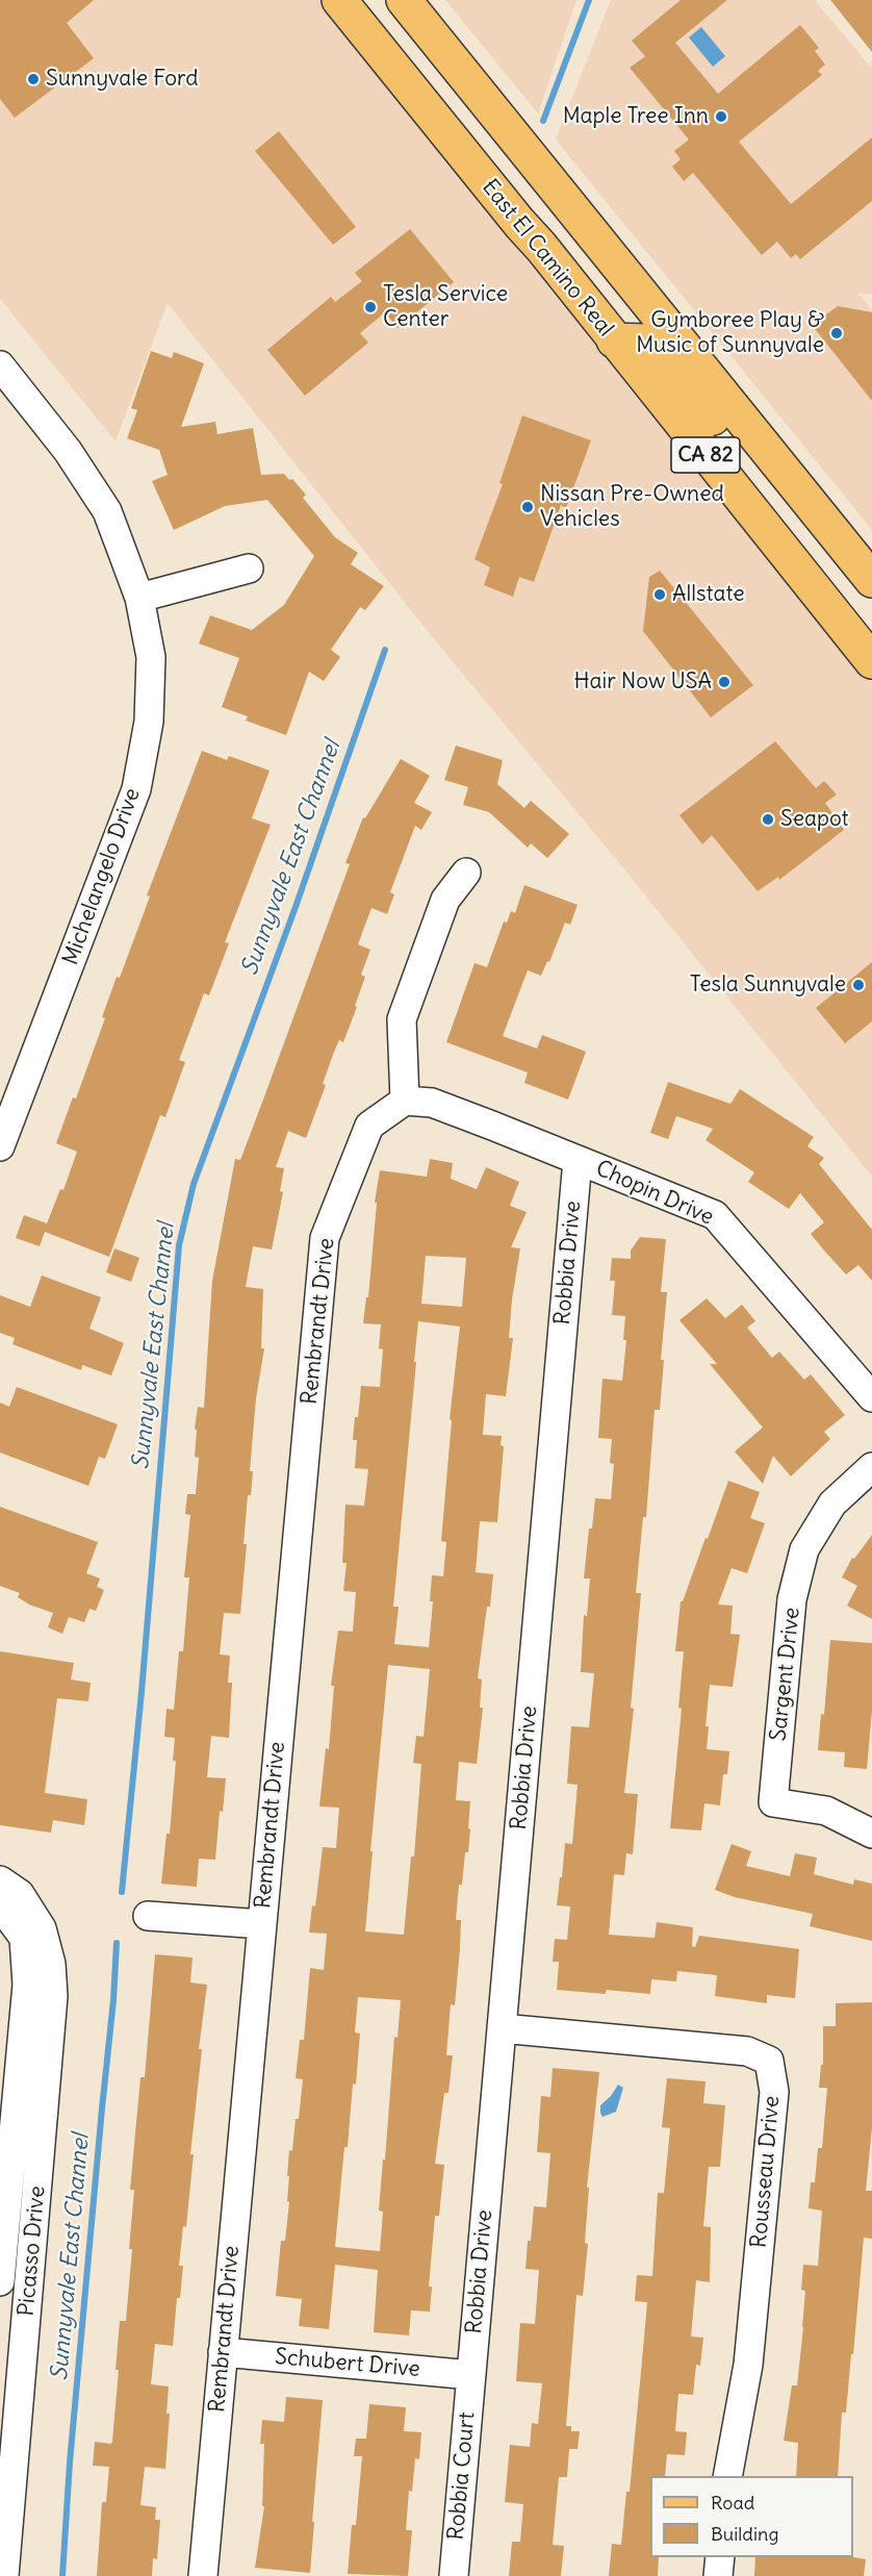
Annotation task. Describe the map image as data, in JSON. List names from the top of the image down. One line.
{"streets":{"main road":["East El Camino Real","CA 82"],"street":["Michelangelo Drive","Chopin Drive","Robbia Drive","Rembrandt Drive","Sargent Drive","Rousseau Drive","Picasso Drive","Schubert Drive","Robbia Court"]},"crossings":[["Chopin Drive","Robbia Drive"],["Chopin Drive","Rembrandt Drive"],["Robbia Drive","Rousseau Drive"],["Robbia Drive","Schubert Drive"],["Robbia Drive","Robbia Court"],["Rembrandt Drive","Schubert Drive"],["Schubert Drive","Robbia Court"]],"water":["Sunnyvale East Channel"],"places":["Sunnyvale Ford","Maple Tree Inn","Tesla Service Center","Gymboree Play & Music of Sunnyvale","Nissan Pre-Owned Vehicles","Allstate","Hair Now USA","Seapot","Tesla Sunnyvale"],"legend":["Road","Building"]}
